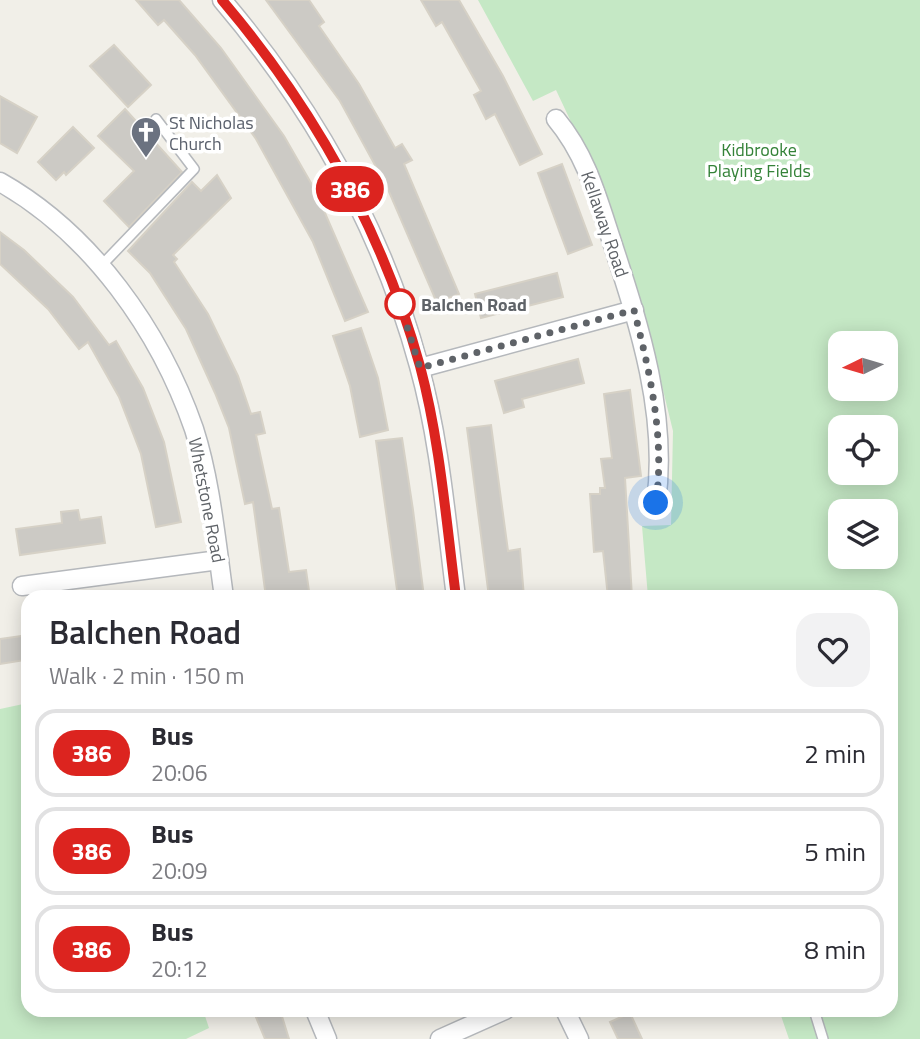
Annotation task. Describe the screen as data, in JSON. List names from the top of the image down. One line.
{"streets":{"street":["Kellaway Road","Whetstone Road"]},"parks":["Kidbrooke Playing Fields"],"places":{"church":["St Nicholas Church"],"other":["Balchen Road"]},"lines":["bus line 386"],"north":"left","page":{"on_map":"386","heading":["Balchen Road","Walk · 2 min · 150 m"],"list":[{"mark":"386","name":"Bus","note":"20:06","value":"2 min"},{"mark":"386","name":"Bus","note":"20:09","value":"5 min"},{"mark":"386","name":"Bus","note":"20:12","value":"8 min"}]}}
